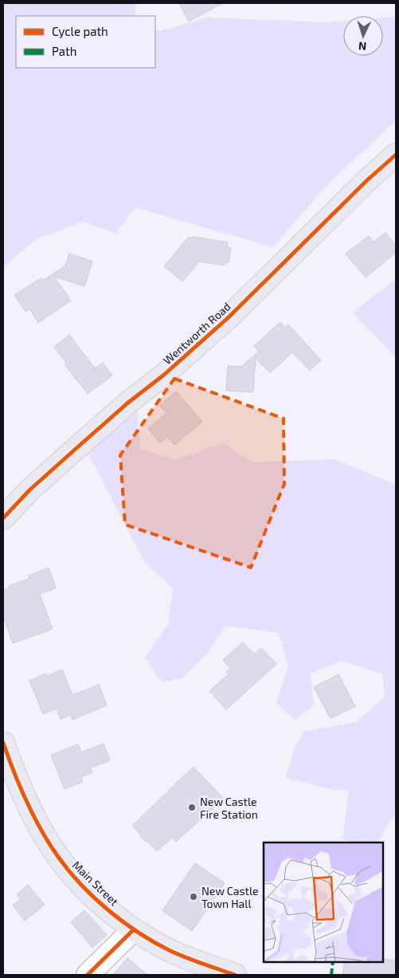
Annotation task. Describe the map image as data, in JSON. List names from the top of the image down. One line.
{"streets":{"main road":["Wentworth Road","Main Street"]},"places":["New Castle Fire Station","New Castle Town Hall"],"legend":["Cycle path","Path"],"north":"bottom"}
